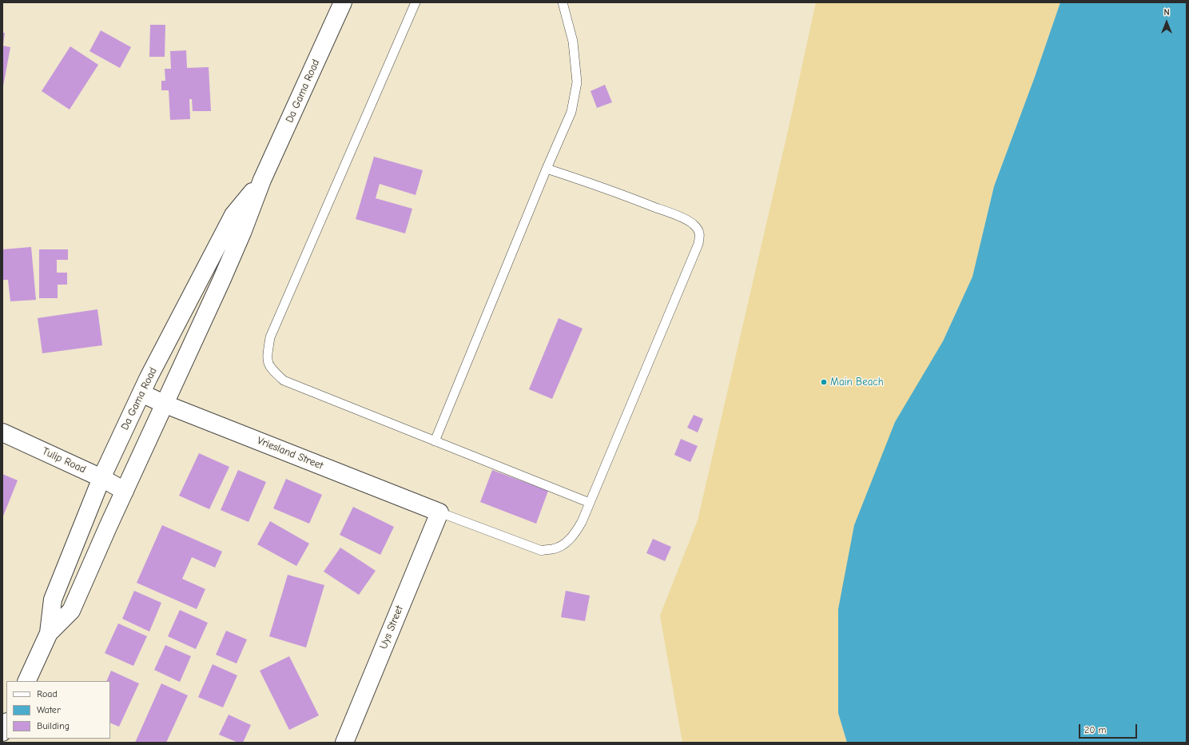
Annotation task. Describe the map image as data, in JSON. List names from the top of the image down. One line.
{"streets":{"street":["Da Gama Road","Vriesland Street","Tulip Road","Uys Street"]},"crossings":[["Da Gama Road","Vriesland Street"],["Da Gama Road","Tulip Road"],["Vriesland Street","Uys Street"]],"places":["Main Beach"],"legend":["Road","Water","Building"],"scale_bar":"20 m","north":"top"}
